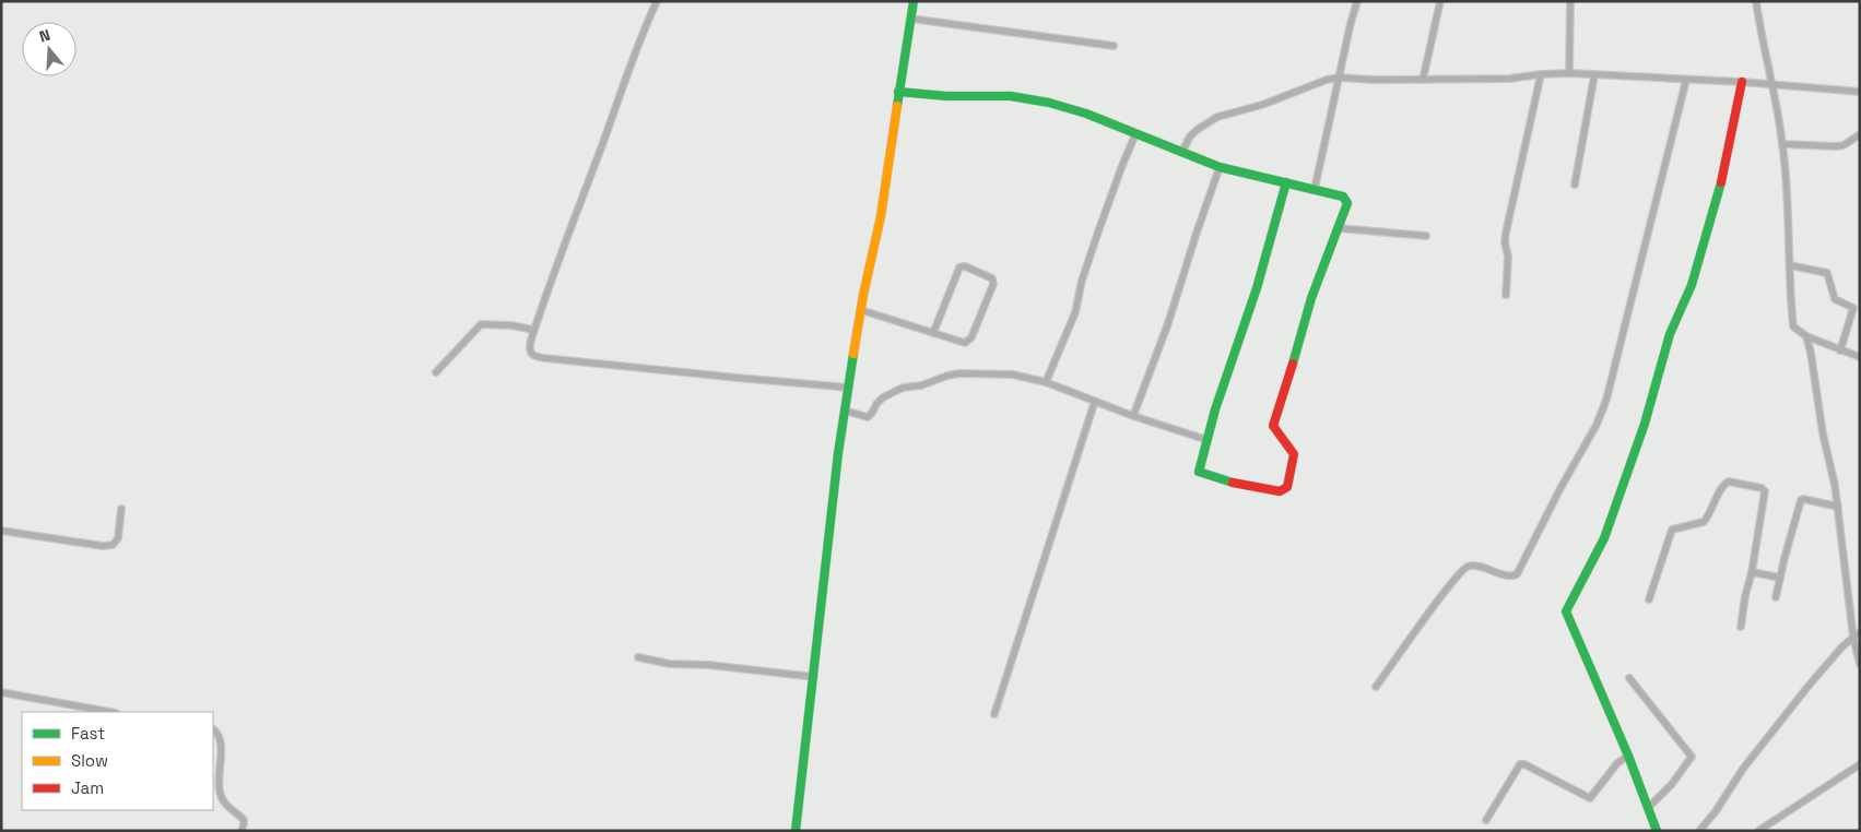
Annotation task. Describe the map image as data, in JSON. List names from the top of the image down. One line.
{"legend":["Fast","Slow","Jam"],"north":"top"}
